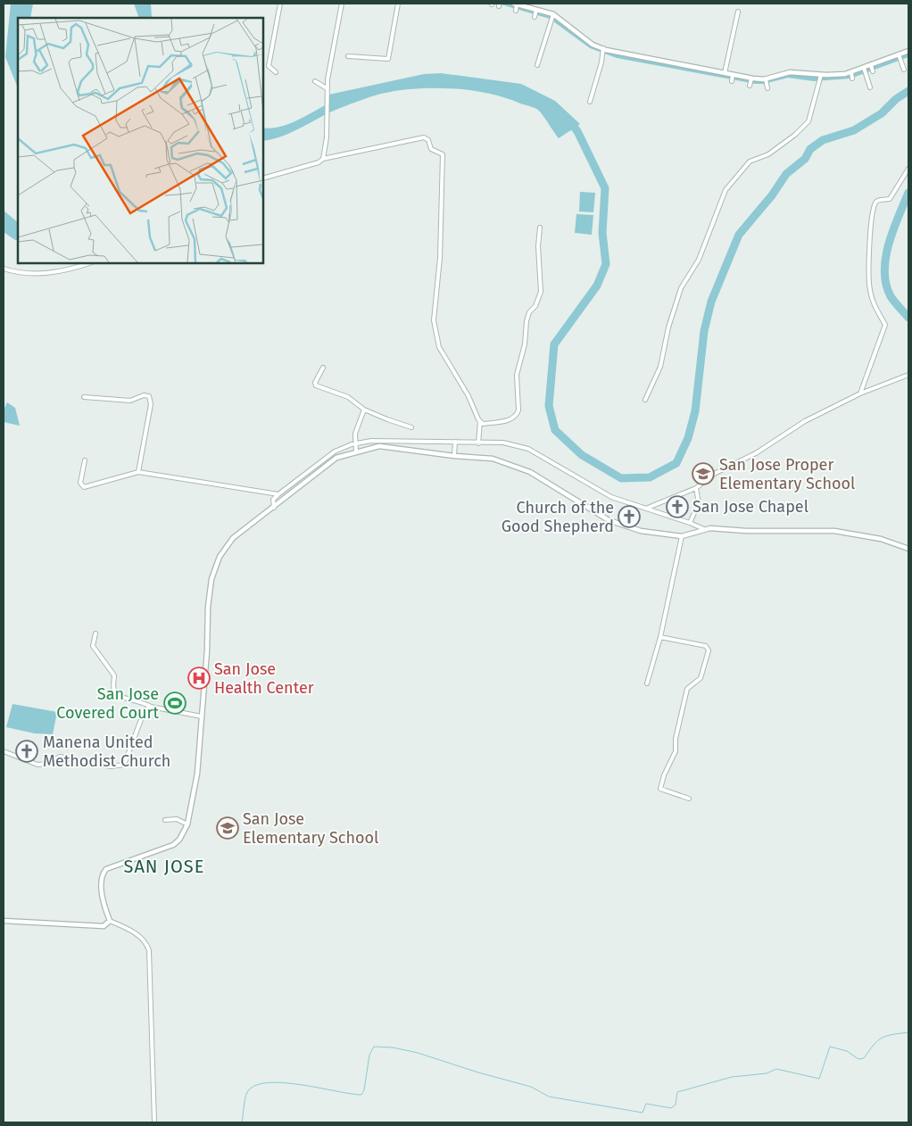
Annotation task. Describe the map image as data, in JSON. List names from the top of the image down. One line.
{"districts":["SAN JOSE"],"places":{"school or university":["San Jose Proper Elementary School","San Jose Elementary School"],"church":["San Jose Chapel","Church of the Good Shepherd","Manena United Methodist Church"],"hospital":["San Jose Health Center"],"sports":["San Jose Covered Court"]}}
